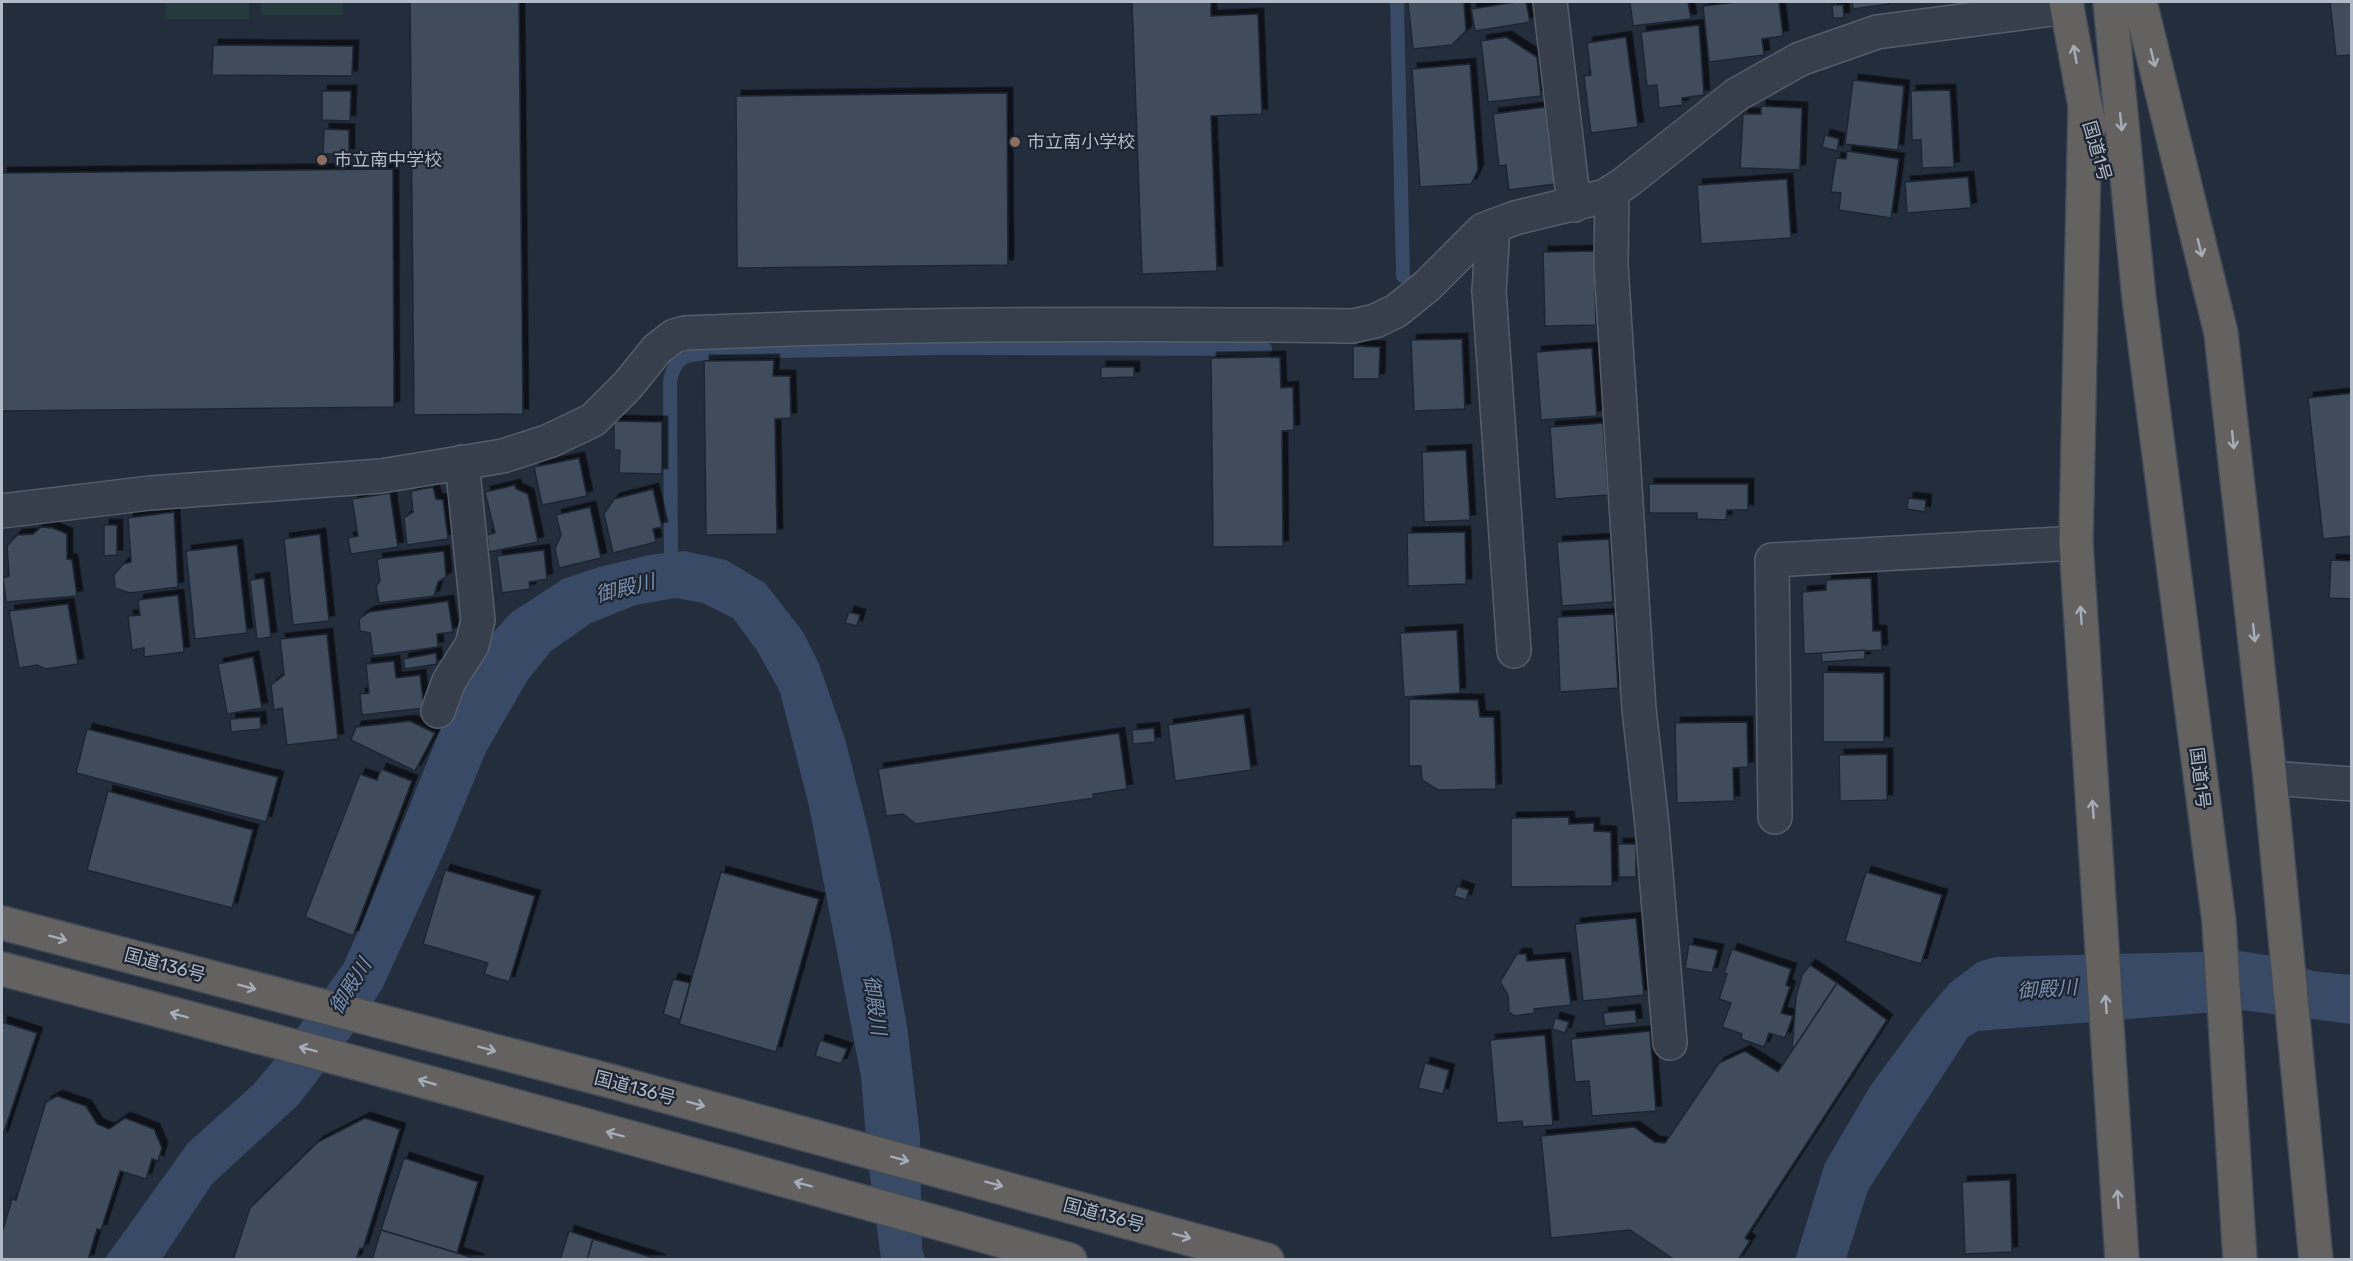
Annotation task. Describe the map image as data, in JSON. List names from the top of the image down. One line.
{"streets":{"highway":["国道1号","国道136号"]},"water":["御殿川"],"places":["市立南小学校","市立南中学校"]}
